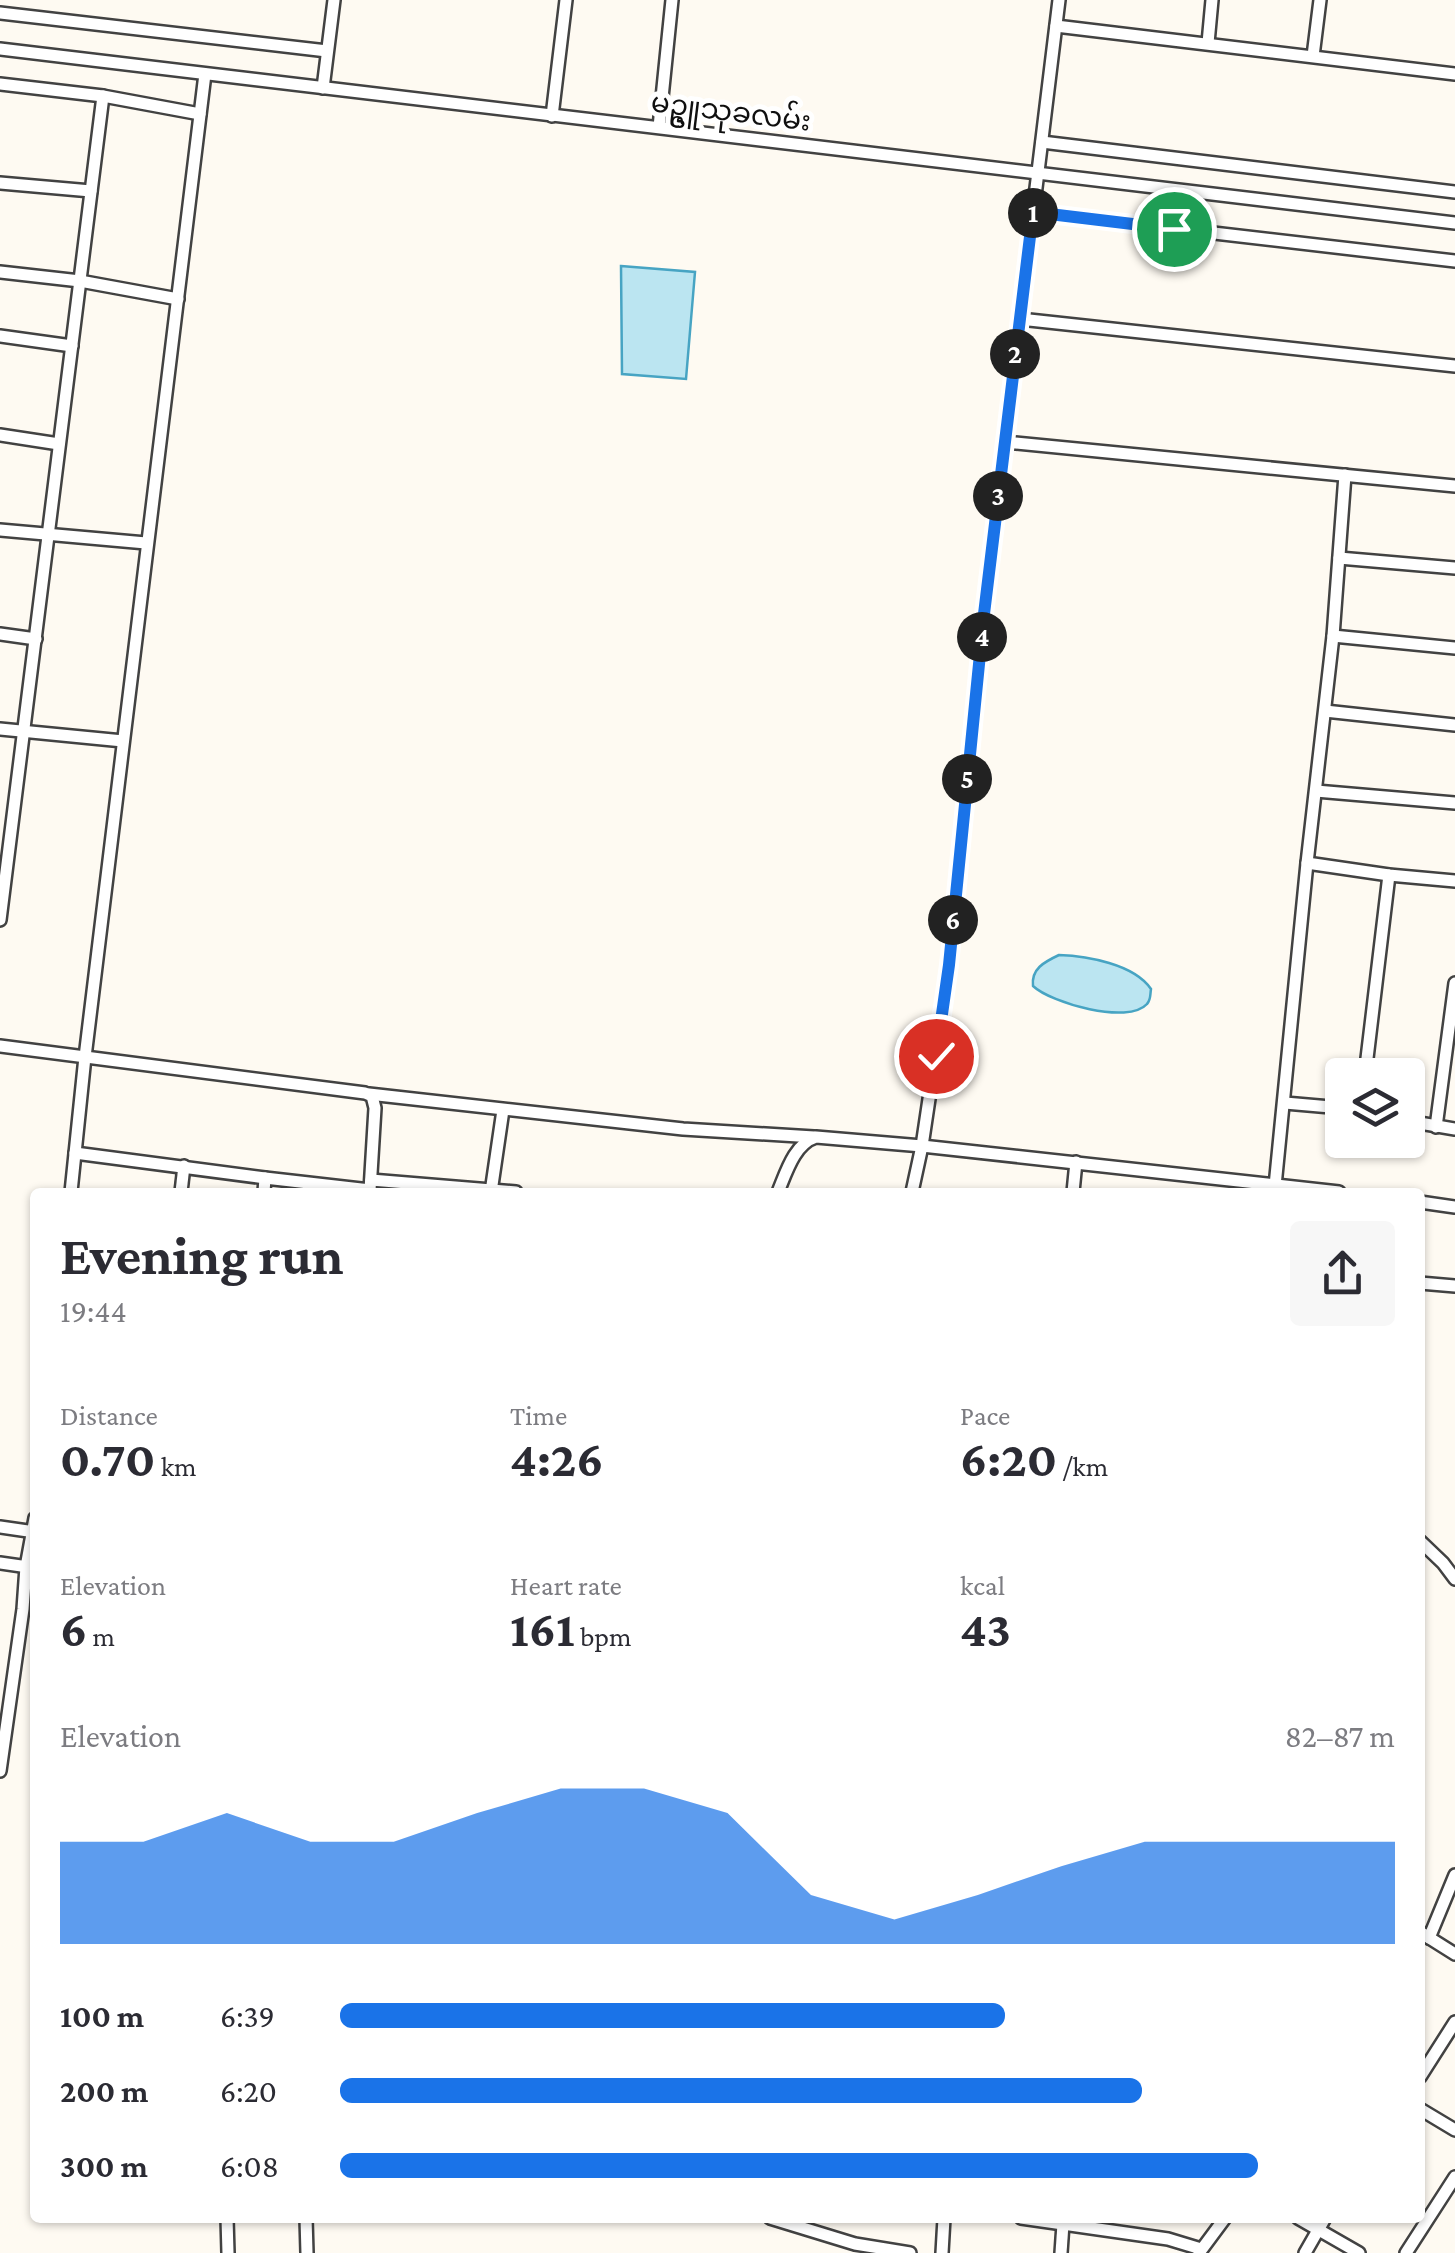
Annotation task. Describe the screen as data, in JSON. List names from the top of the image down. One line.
{"streets":{"street":["မဥ္ဇူသုခလမ်း"]},"page":{"pins":["1","2","3","4","5","6"],"heading":["Evening run","19:44"],"stats":[["Distance","0.70 km"],["Time","4:26"],["Pace","6:20 /km"],["Elevation","6 m"],["Heart rate","161 bpm"],["kcal","43"]],"chart":["Elevation","82–87 m"],"list":[{"name":"100 m","note":"6:39"},{"name":"200 m","note":"6:20"},{"name":"300 m","note":"6:08"}]}}
